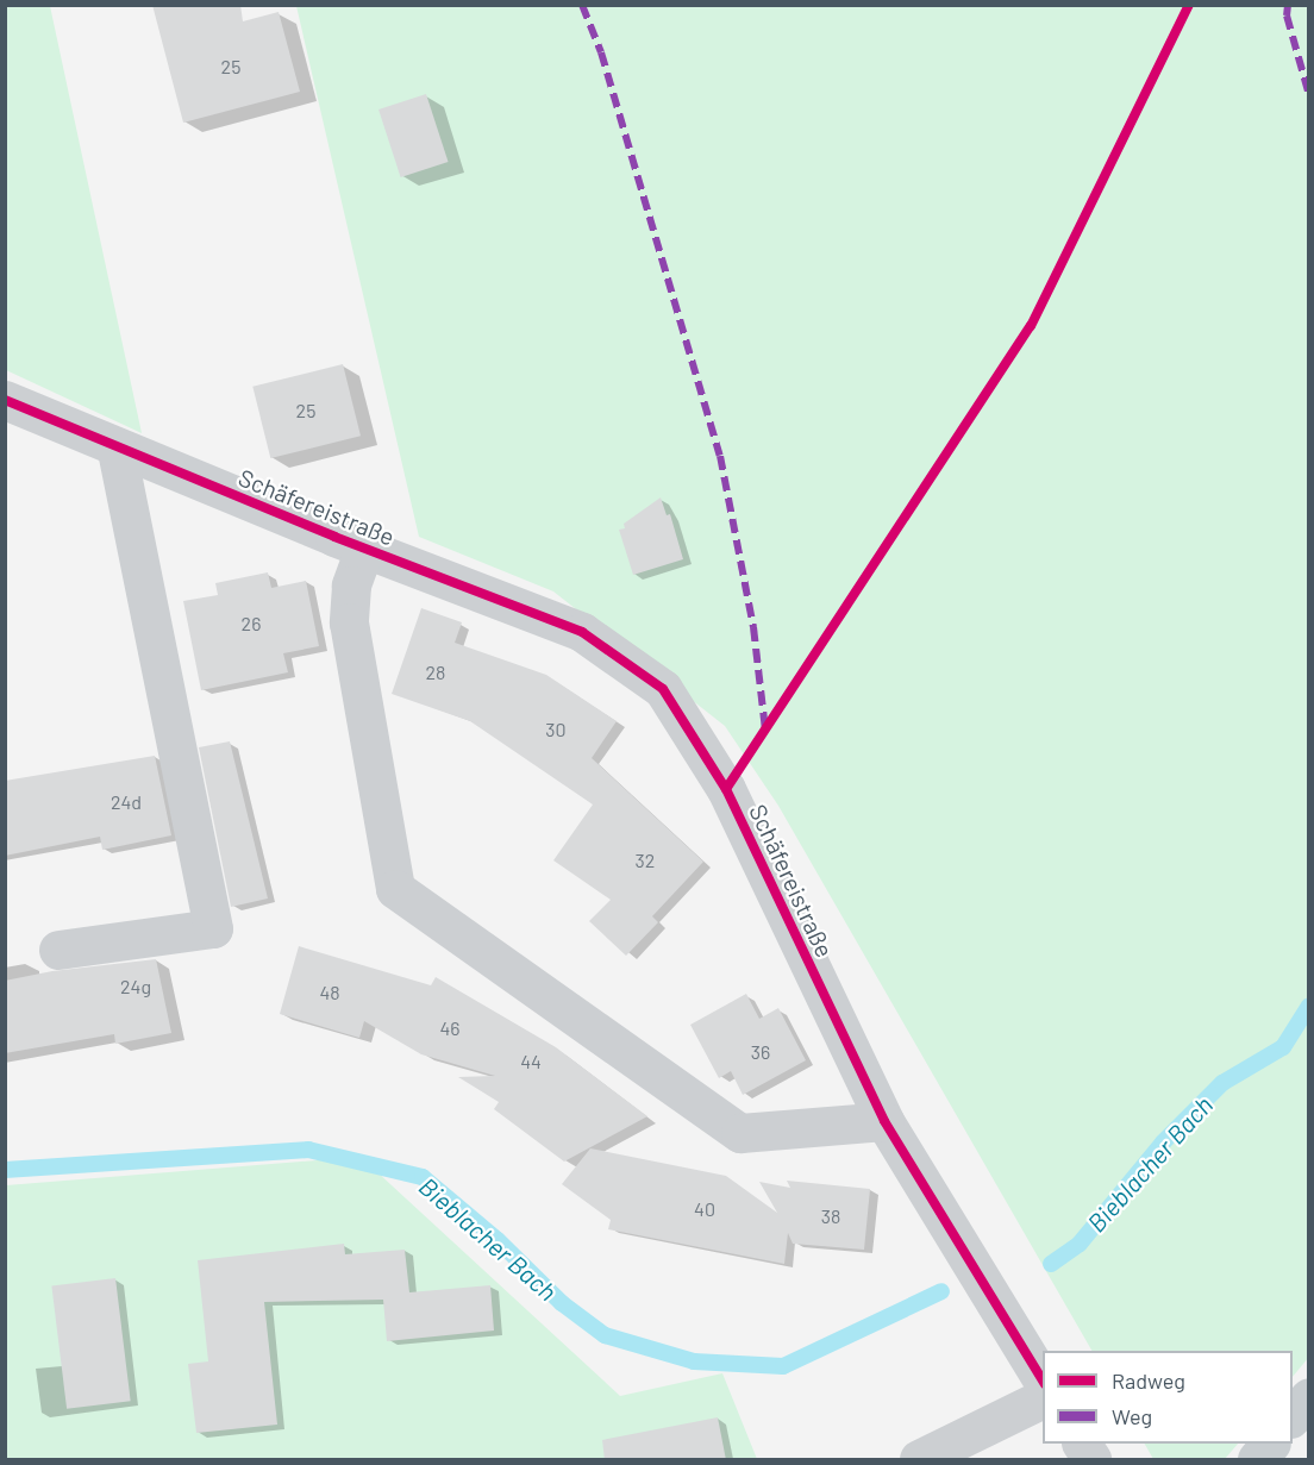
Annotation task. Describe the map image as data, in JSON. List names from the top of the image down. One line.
{"streets":{"street":["Schäfereistraße"]},"water":["Bieblacher Bach"],"house_numbers":["25","25","26","28","30","24d","32","24g","48","46","36","44","40","38"],"legend":["Radweg","Weg"]}
